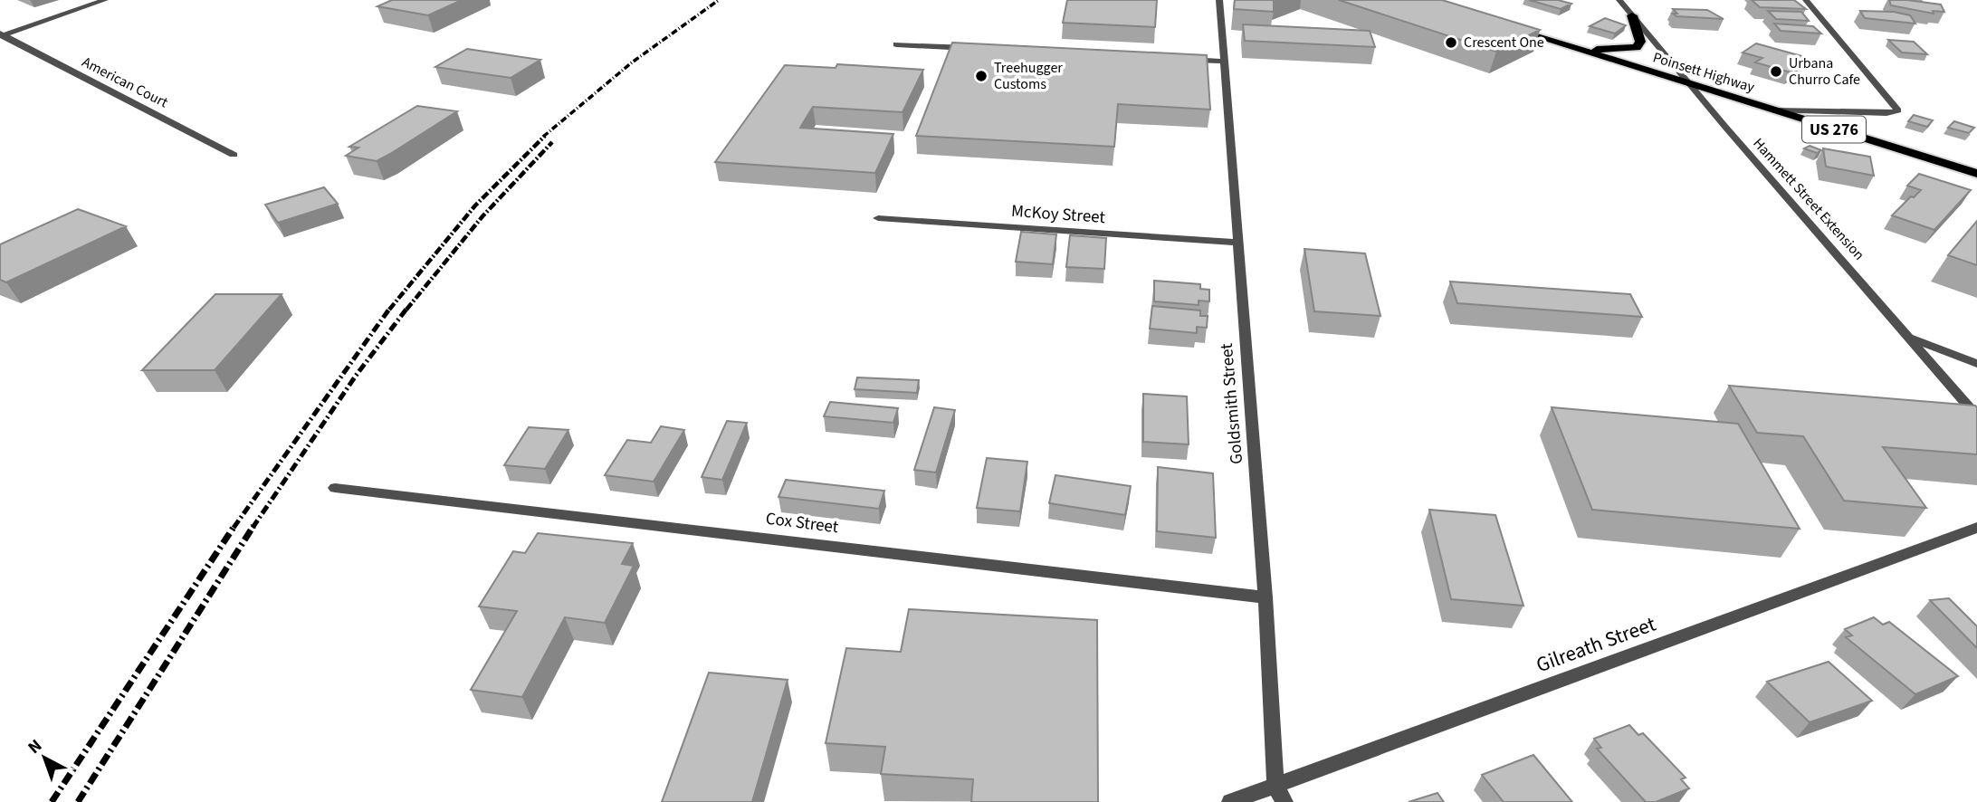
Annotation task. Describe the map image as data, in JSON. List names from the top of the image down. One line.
{"streets":{"highway":["Poinsett Highway","US 276"],"street":["American Court","Hammett Street Extension","McKoy Street","Goldsmith Street","Cox Street","Gilreath Street"]},"crossings":[["Poinsett Highway","Hammett Street Extension"],["McKoy Street","Goldsmith Street"],["Goldsmith Street","Cox Street"],["Goldsmith Street","Gilreath Street"]],"places":["Crescent One","Urbana Churro Cafe","Treehugger Customs"],"north":"top left"}
